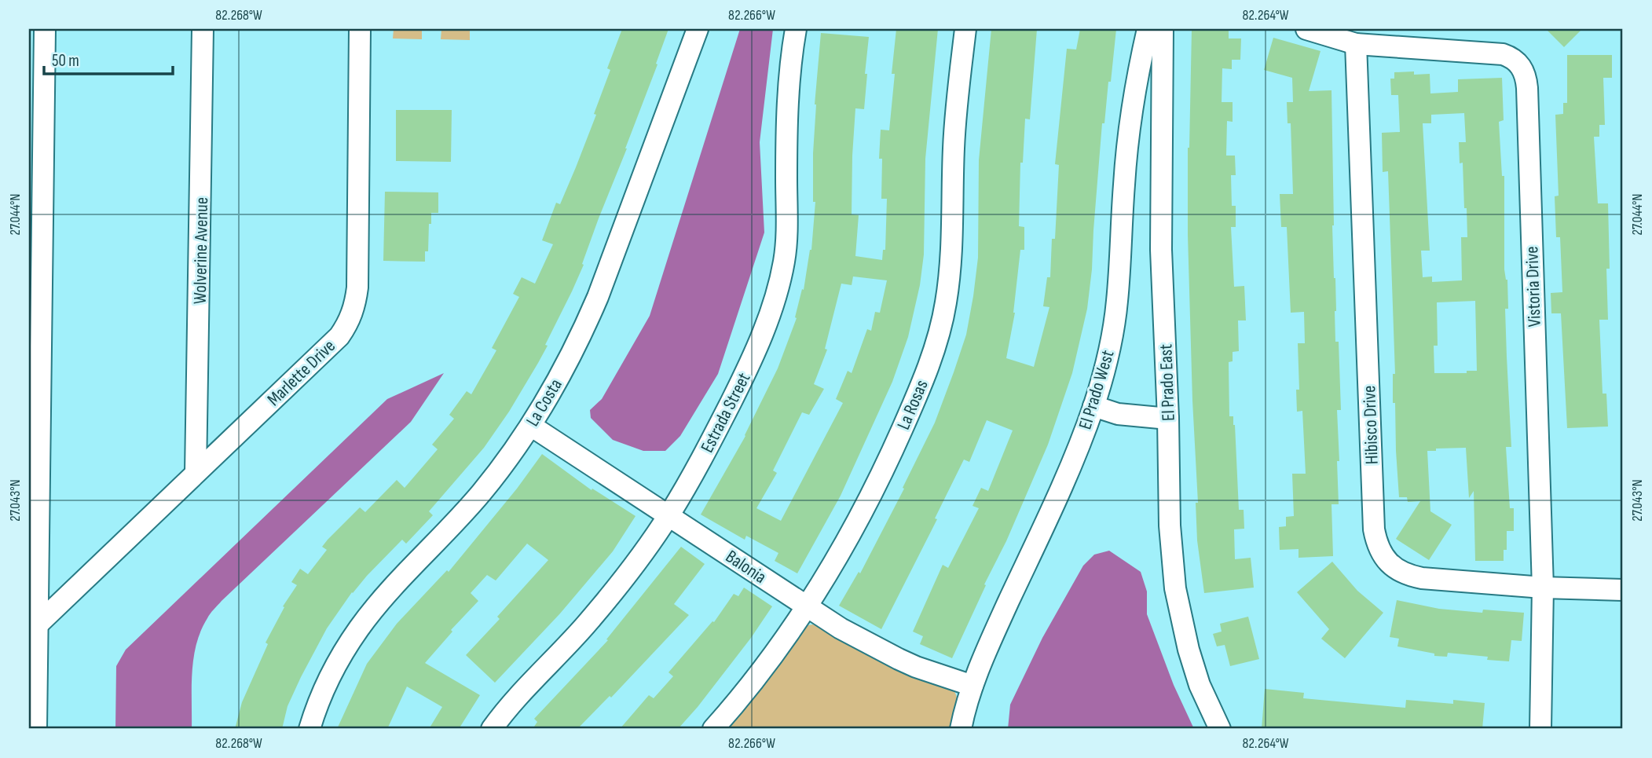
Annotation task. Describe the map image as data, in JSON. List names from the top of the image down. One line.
{"streets":{"street":["Wolverine Avenue","Vistoria Drive","Marlette Drive","El Prado East","El Prado West","La Costa","La Rosas","Estrada Street","Hibisco Drive","Balonia"]},"crossings":[["Wolverine Avenue","Marlette Drive"],["Vistoria Drive","Hibisco Drive"],["El Prado West","Balonia"],["La Costa","Balonia"],["La Rosas","Balonia"],["Estrada Street","Balonia"]],"scale_bar":"50 m","coordinates":["82.268°W","82.266°W","82.264°W","27.044°N","27.043°N"]}
